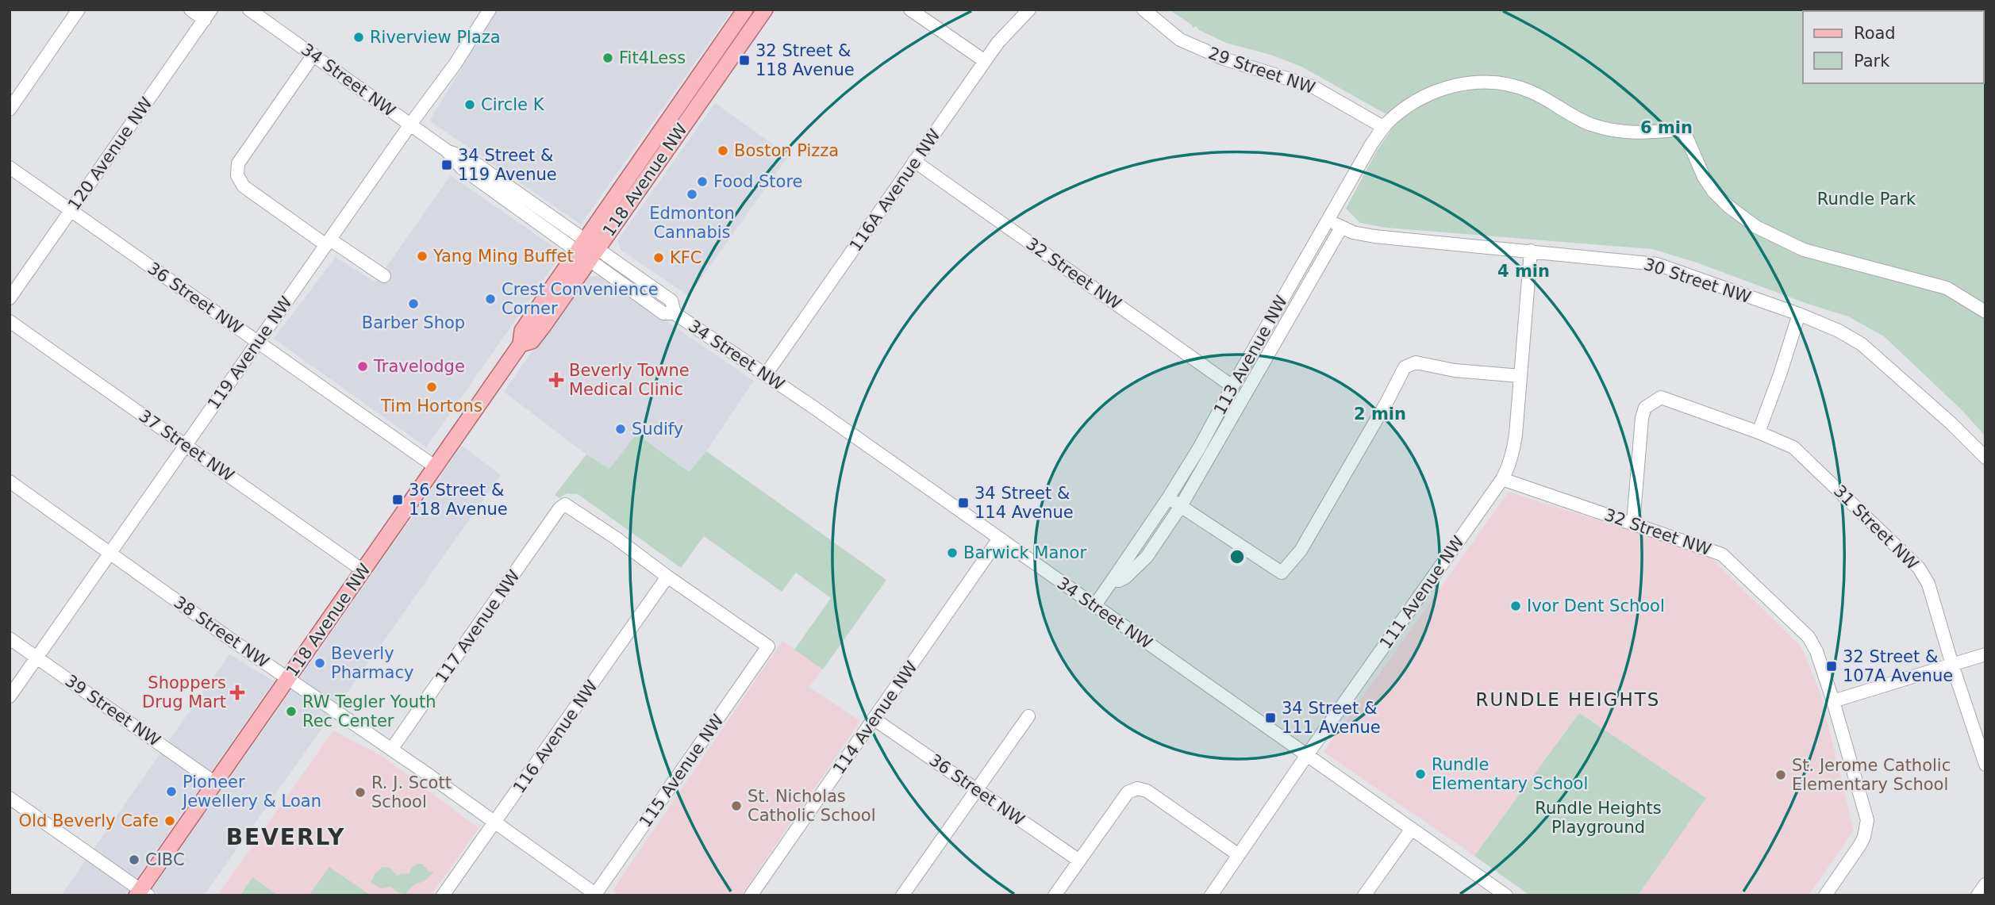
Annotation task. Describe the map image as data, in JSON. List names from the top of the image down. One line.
{"streets":{"main road":["118 Avenue NW"],"street":["29 Street NW","34 Street NW","120 Avenue NW","116A Avenue NW","32 Street NW","30 Street NW","36 Street NW","119 Avenue NW","113 Avenue NW","37 Street NW","31 Street NW","111 Avenue NW","117 Avenue NW","38 Street NW","39 Street NW","114 Avenue NW","116 Avenue NW","115 Avenue NW"]},"crossings":[["29 Street NW","113 Avenue NW"],["34 Street NW","118 Avenue NW"],["34 Street NW","116A Avenue NW"],["34 Street NW","119 Avenue NW"],["34 Street NW","113 Avenue NW"],["34 Street NW","111 Avenue NW"],["34 Street NW","114 Avenue NW"],["120 Avenue NW","36 Street NW"],["118 Avenue NW","36 Street NW"],["118 Avenue NW","37 Street NW"],["118 Avenue NW","38 Street NW"],["118 Avenue NW","39 Street NW"],["116A Avenue NW","32 Street NW"],["32 Street NW","113 Avenue NW"],["32 Street NW","31 Street NW"],["32 Street NW","111 Avenue NW"],["30 Street NW","113 Avenue NW"],["30 Street NW","111 Avenue NW"],["36 Street NW","119 Avenue NW"],["36 Street NW","114 Avenue NW"],["119 Avenue NW","37 Street NW"],["119 Avenue NW","38 Street NW"],["119 Avenue NW","39 Street NW"],["117 Avenue NW","38 Street NW"],["117 Avenue NW","116 Avenue NW"],["117 Avenue NW","115 Avenue NW"],["38 Street NW","116 Avenue NW"],["38 Street NW","115 Avenue NW"],["116 Avenue NW","115 Avenue NW"]],"districts":["RUNDLE HEIGHTS","BEVERLY"],"parks":["Rundle Park","Rundle Heights Playground"],"places":{"other":["Riverview Plaza","Fit4Less","Circle K","Boston Pizza","Food Store","Edmonton Cannabis","Yang Ming Buffet","KFC","Crest Convenience Corner","Barber Shop","Travelodge","Tim Hortons","Sudify","Barwick Manor","Ivor Dent School","Beverly Pharmacy","RW Tegler Youth Rec Center","Rundle Elementary School","St. Jerome Catholic Elementary School","Pioneer Jewellery & Loan","R. J. Scott School","St. Nicholas Catholic School","Old Beverly Cafe","CIBC"],"transit":["32 Street & 118 Avenue","34 Street & 119 Avenue","36 Street & 118 Avenue","34 Street & 114 Avenue","32 Street & 107A Avenue","34 Street & 111 Avenue"],"health":["Beverly Towne Medical Clinic","Shoppers Drug Mart"]},"legend":["Road","Park"],"rings":["6 min","4 min","2 min"]}
